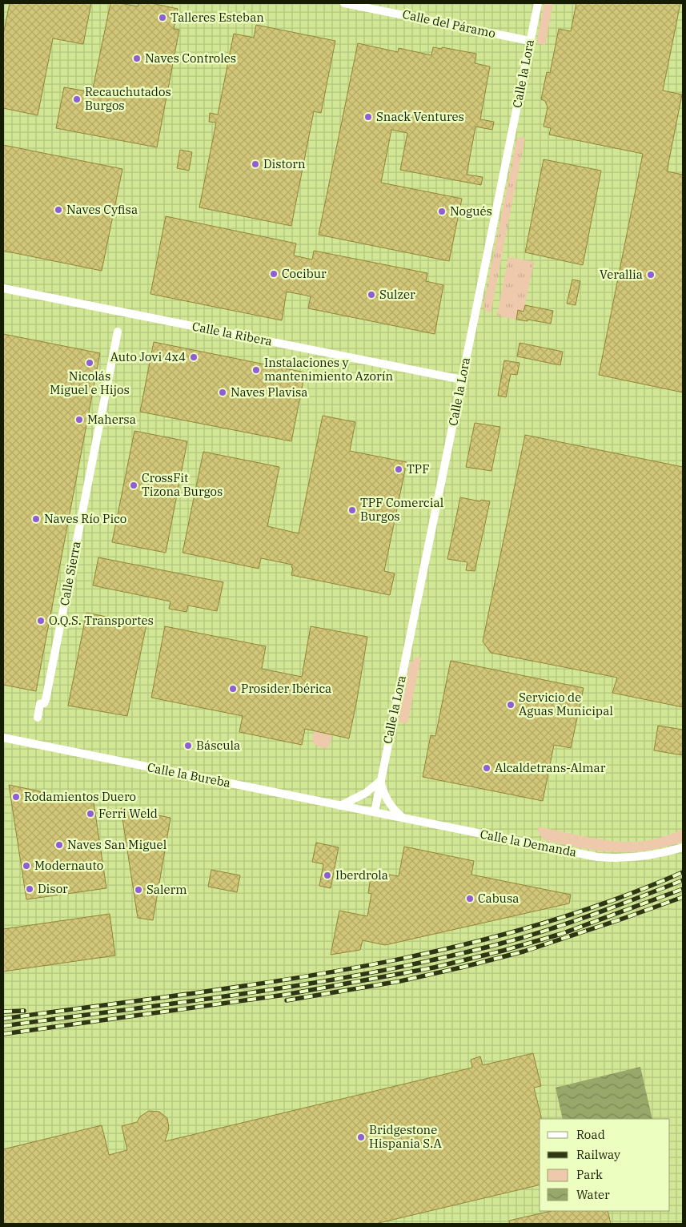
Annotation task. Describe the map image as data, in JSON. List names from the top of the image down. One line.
{"streets":{"street":["Calle del Páramo","Calle la Lora","Calle la Ribera","Calle Sierra","Calle la Bureba","Calle la Demanda"]},"crossings":[["Calle del Páramo","Calle la Lora"],["Calle la Lora","Calle la Ribera"],["Calle la Lora","Calle la Bureba"],["Calle la Lora","Calle la Demanda"],["Calle la Bureba","Calle la Demanda"]],"places":["Talleres Esteban","Naves Controles","Recauchutados Burgos","Snack Ventures","Distorn","Naves Cyfisa","Nogués","Cocibur","Verallia","Sulzer","Auto Jovi 4x4","Nicolás Miguel e Hijos","Instalaciones y mantenimiento Azorín","Naves Plavisa","Mahersa","TPF","CrossFit Tizona Burgos","TPF Comercial Burgos","Naves Río Pico","O.Q.S. Transportes","Prosider Ibérica","Servicio de Aguas Municipal","Báscula","Alcaldetrans-Almar","Rodamientos Duero","Ferri Weld","Naves San Miguel","Modernauto","Iberdrola","Disor","Salerm","Cabusa","Bridgestone Hispania S.A"],"legend":["Road","Railway","Park","Water"]}
